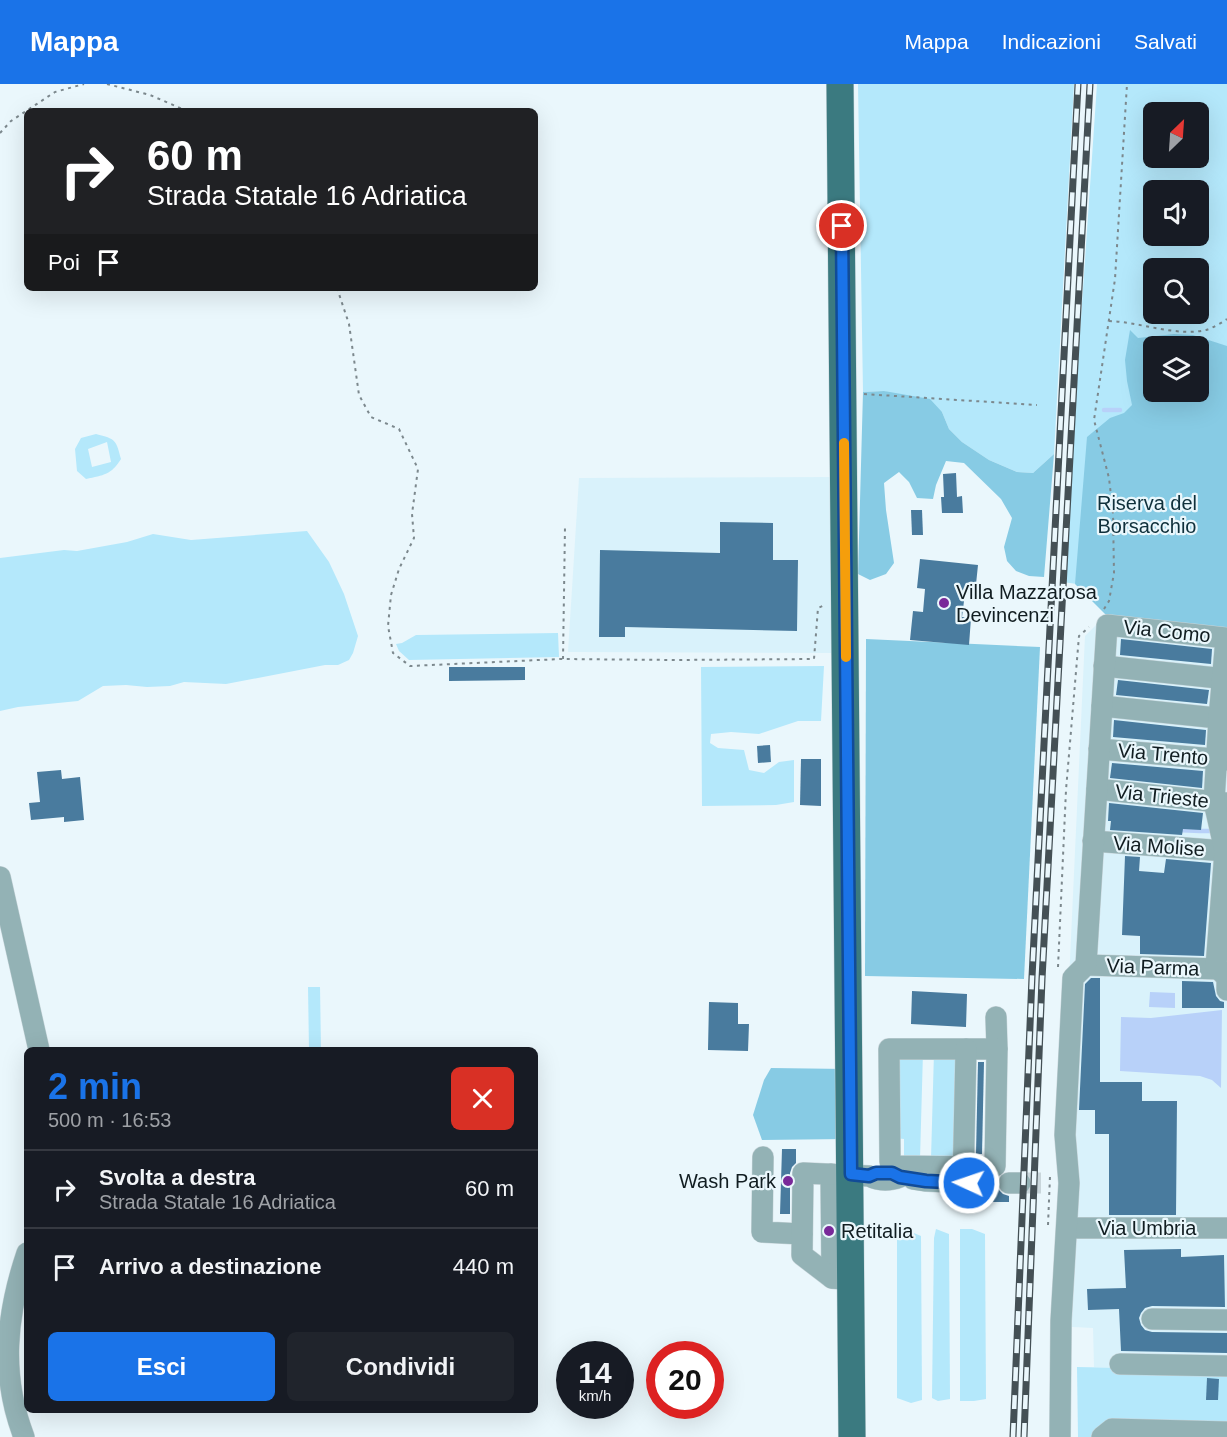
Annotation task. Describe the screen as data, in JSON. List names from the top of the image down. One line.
{"streets":{"street":["Via Como","Via Trento","Via Trieste","Via Molise","Via Parma","Via Umbria"]},"parks":["Riserva del Borsacchio"],"places":["Villa Mazzarosa Devincenzi","Wash Park","Retitalia"],"north":"top right","page":{"header":"Mappa","nav":["Mappa","Indicazioni","Salvati"],"turn":["60 m","Strada Statale 16 Adriatica"],"then":"Poi","heading":["2 min","500 m · 16:53"],"list":[{"name":"Svolta a destra","note":"Strada Statale 16 Adriatica","value":"60 m"},{"name":"Arrivo a destinazione","value":"440 m"}],"buttons":["Esci","Condividi"],"speed":"14 km/h","limit":"20"}}
